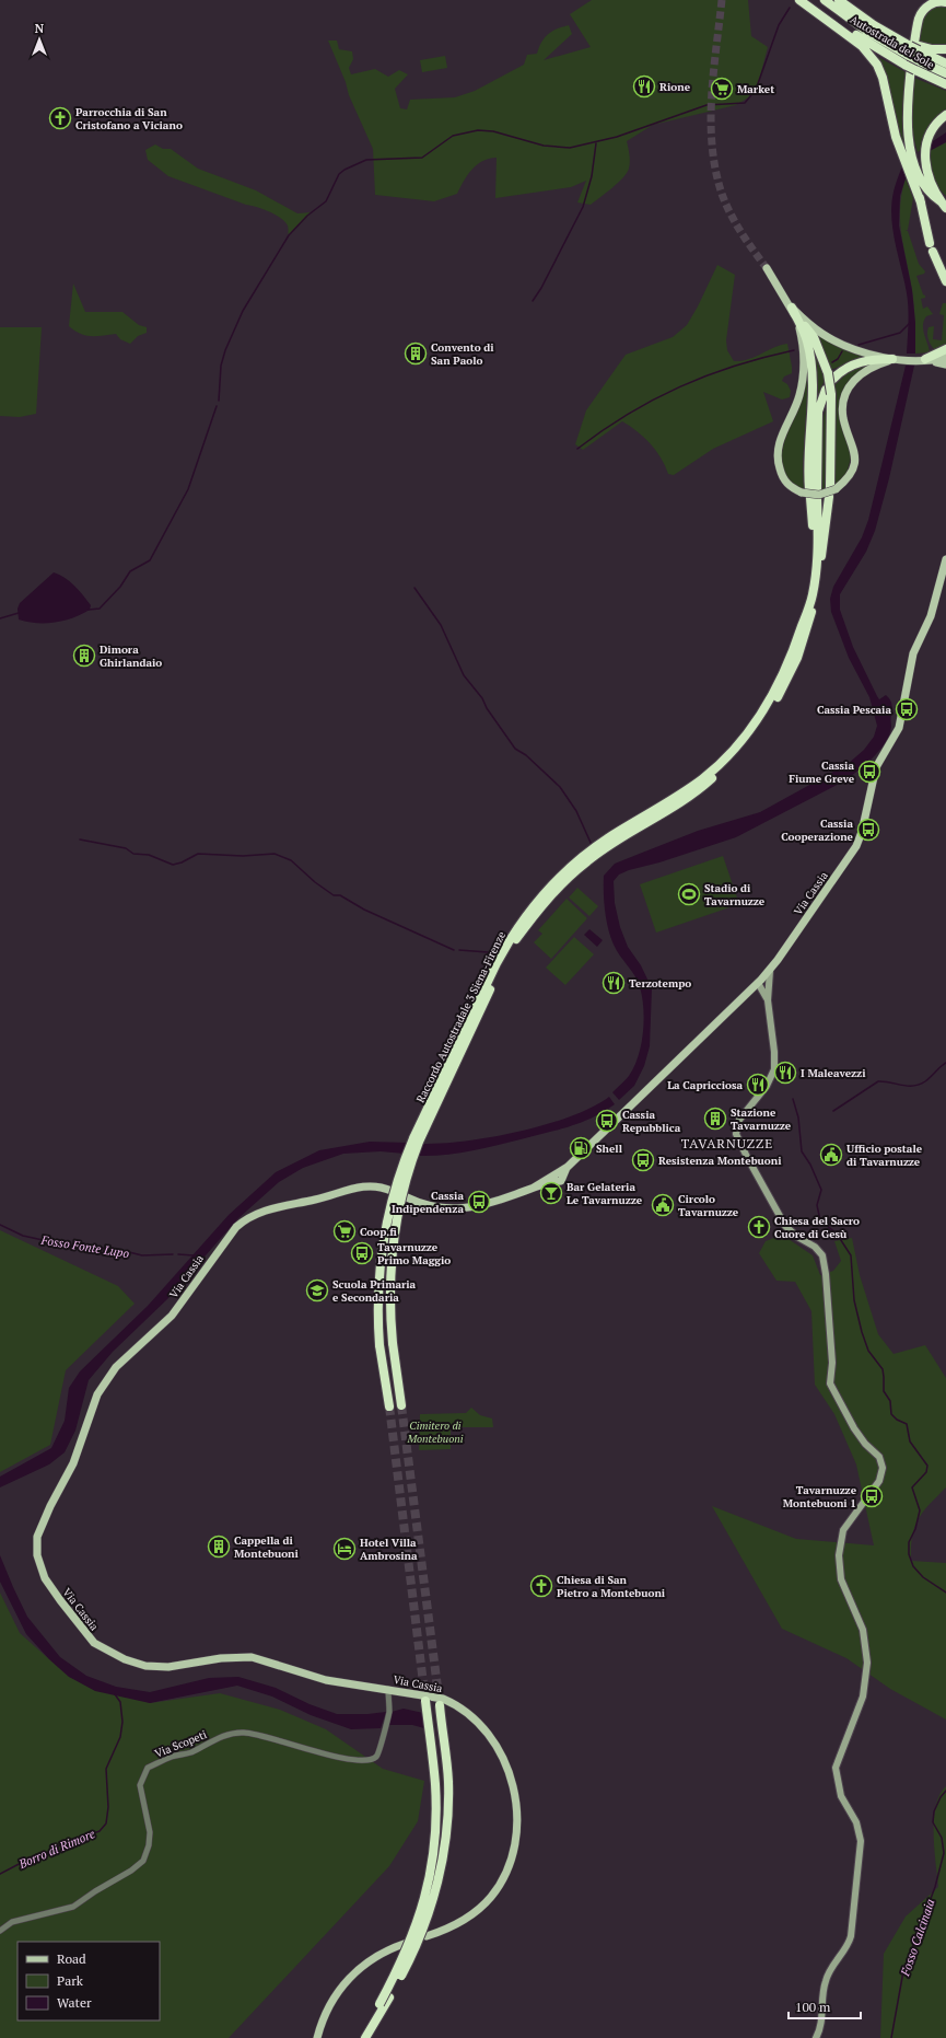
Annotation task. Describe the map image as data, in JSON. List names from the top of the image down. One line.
{"streets":{"highway":["Autostrada del Sole","Raccordo Autostradale 3 Siena-Firenze"],"main road":["Via Cassia"],"street":["Via Scopeti"]},"crossings":[["Via Cassia","Via Scopeti"]],"districts":["TAVARNUZZE"],"water":["Fosso Fonte Lupo","Borro di Rimore","Fosso Calcinaia"],"parks":["Cimitero di Montebuoni"],"places":{"restaurant":["Rione","Terzotempo","I Maleavezzi","La Capricciosa"],"supermarket":["Market","Coop.fi"],"church":["Parrocchia di San Cristofano a Viciano","Chiesa del Sacro Cuore di Gesù","Chiesa di San Pietro a Montebuoni"],"building":["Convento di San Paolo","Dimora Ghirlandaio","Stazione Tavarnuzze","Cappella di Montebuoni"],"bus stop":["Cassia Pescaia","Cassia Fiume Greve","Cassia Cooperazione","Cassia Repubblica","Resistenza Montebuoni","Cassia Indipendenza","Tavarnuzze Primo Maggio","Tavarnuzze Montebuoni 1"],"sports":["Stadio di Tavarnuzze"],"fuel station":["Shell"],"public building":["Ufficio postale di Tavarnuzze","Circolo Tavarnuzze"],"bar":["Bar Gelateria Le Tavarnuzze"],"school or university":["Scuola Primaria e Secondaria"],"hotel":["Hotel Villa Ambrosina"]},"legend":["Road","Park","Water"],"scale_bar":"100 m","north":"top"}
